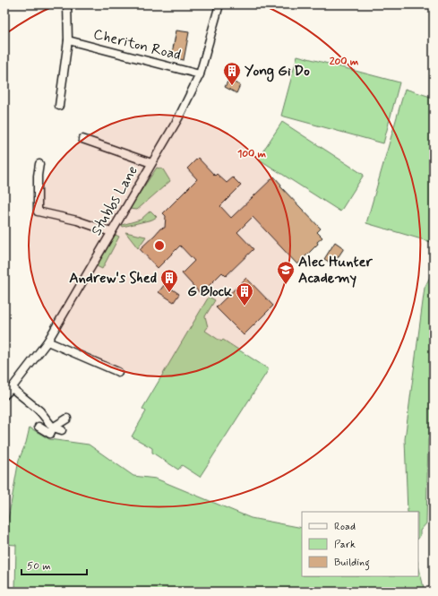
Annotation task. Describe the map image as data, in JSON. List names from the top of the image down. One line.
{"streets":{"street":["Cheriton Road","Stubbs Lane"]},"crossings":[["Cheriton Road","Stubbs Lane"]],"places":{"building":["Yong Gi Do","Andrew's Shed","G Block"],"school or university":["Alec Hunter Academy"]},"legend":["Road","Park","Building"],"scale_bar":"50 m","rings":["200 m","100 m"]}
